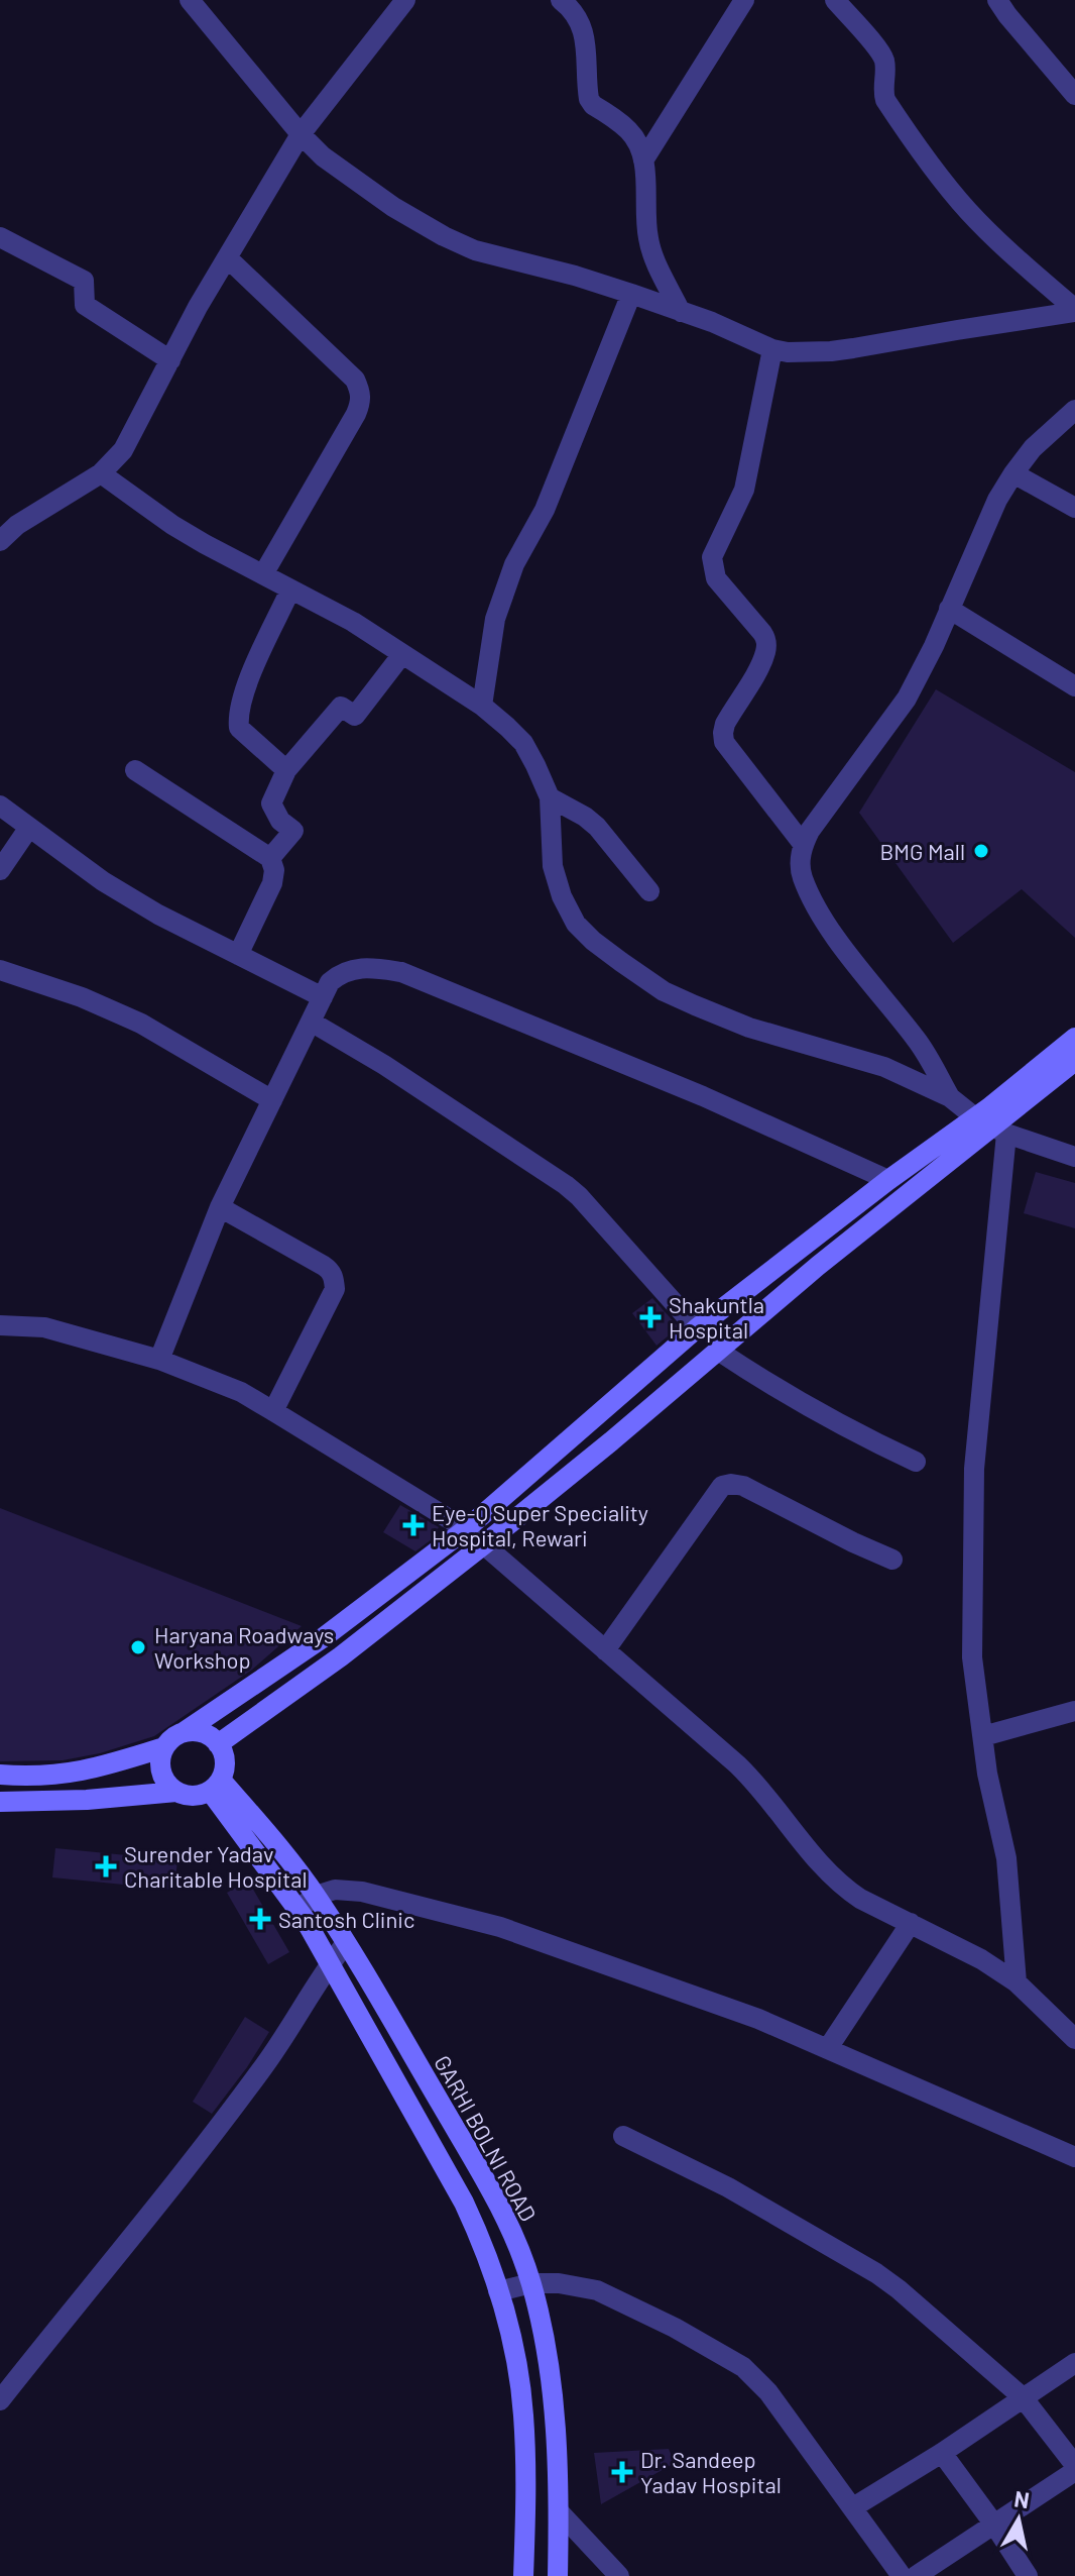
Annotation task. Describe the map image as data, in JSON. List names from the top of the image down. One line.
{"streets":{"main road":["GARHI BOLNI ROAD"]},"places":{"other":["BMG Mall","Haryana Roadways Workshop"],"health":["Shakuntla Hospital","Eye-Q Super Speciality Hospital, Rewari","Surender Yadav Charitable Hospital","Santosh Clinic","Dr. Sandeep Yadav Hospital"]},"north":"top"}
